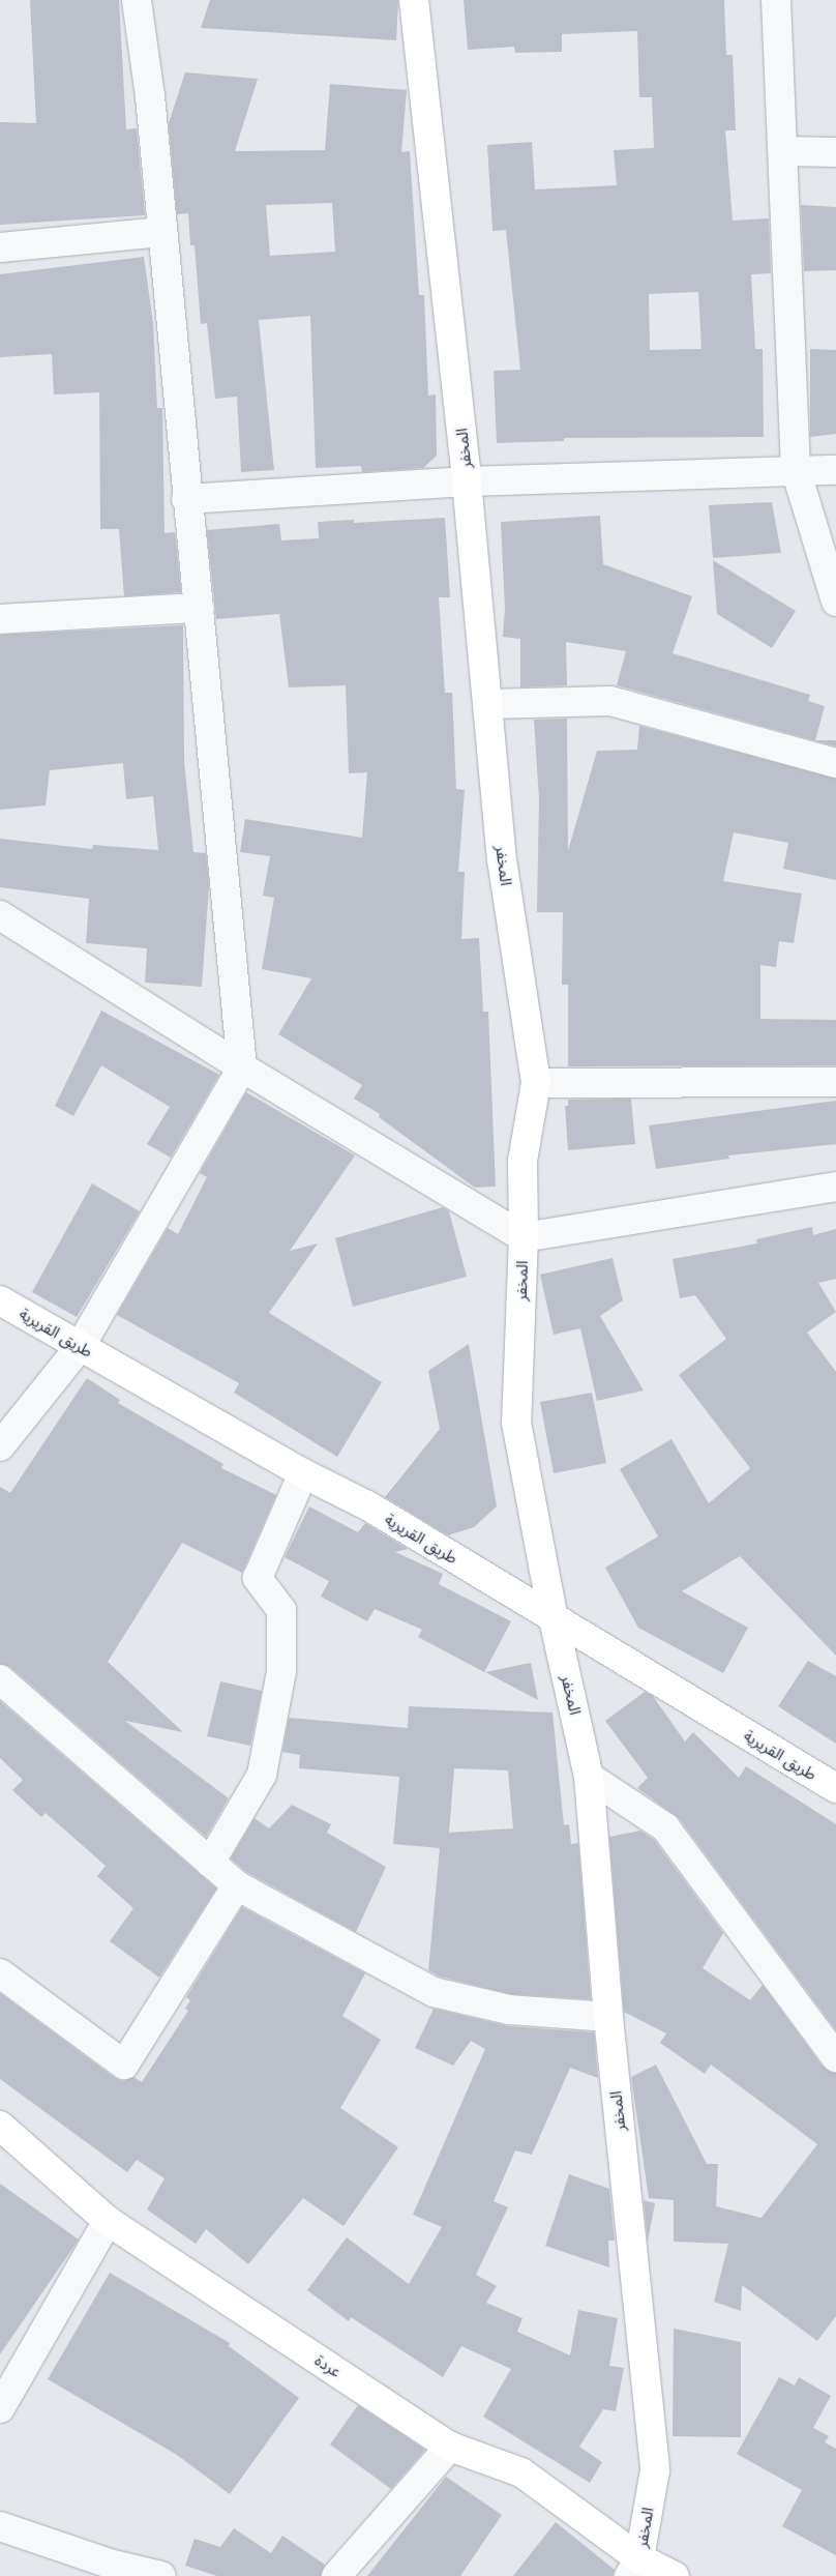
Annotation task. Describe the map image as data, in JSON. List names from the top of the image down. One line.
{"streets":{"street":["المخفر","طريق القريرية","عردة"]},"crossings":[["المخفر","طريق القريرية"],["المخفر","عردة"]]}
